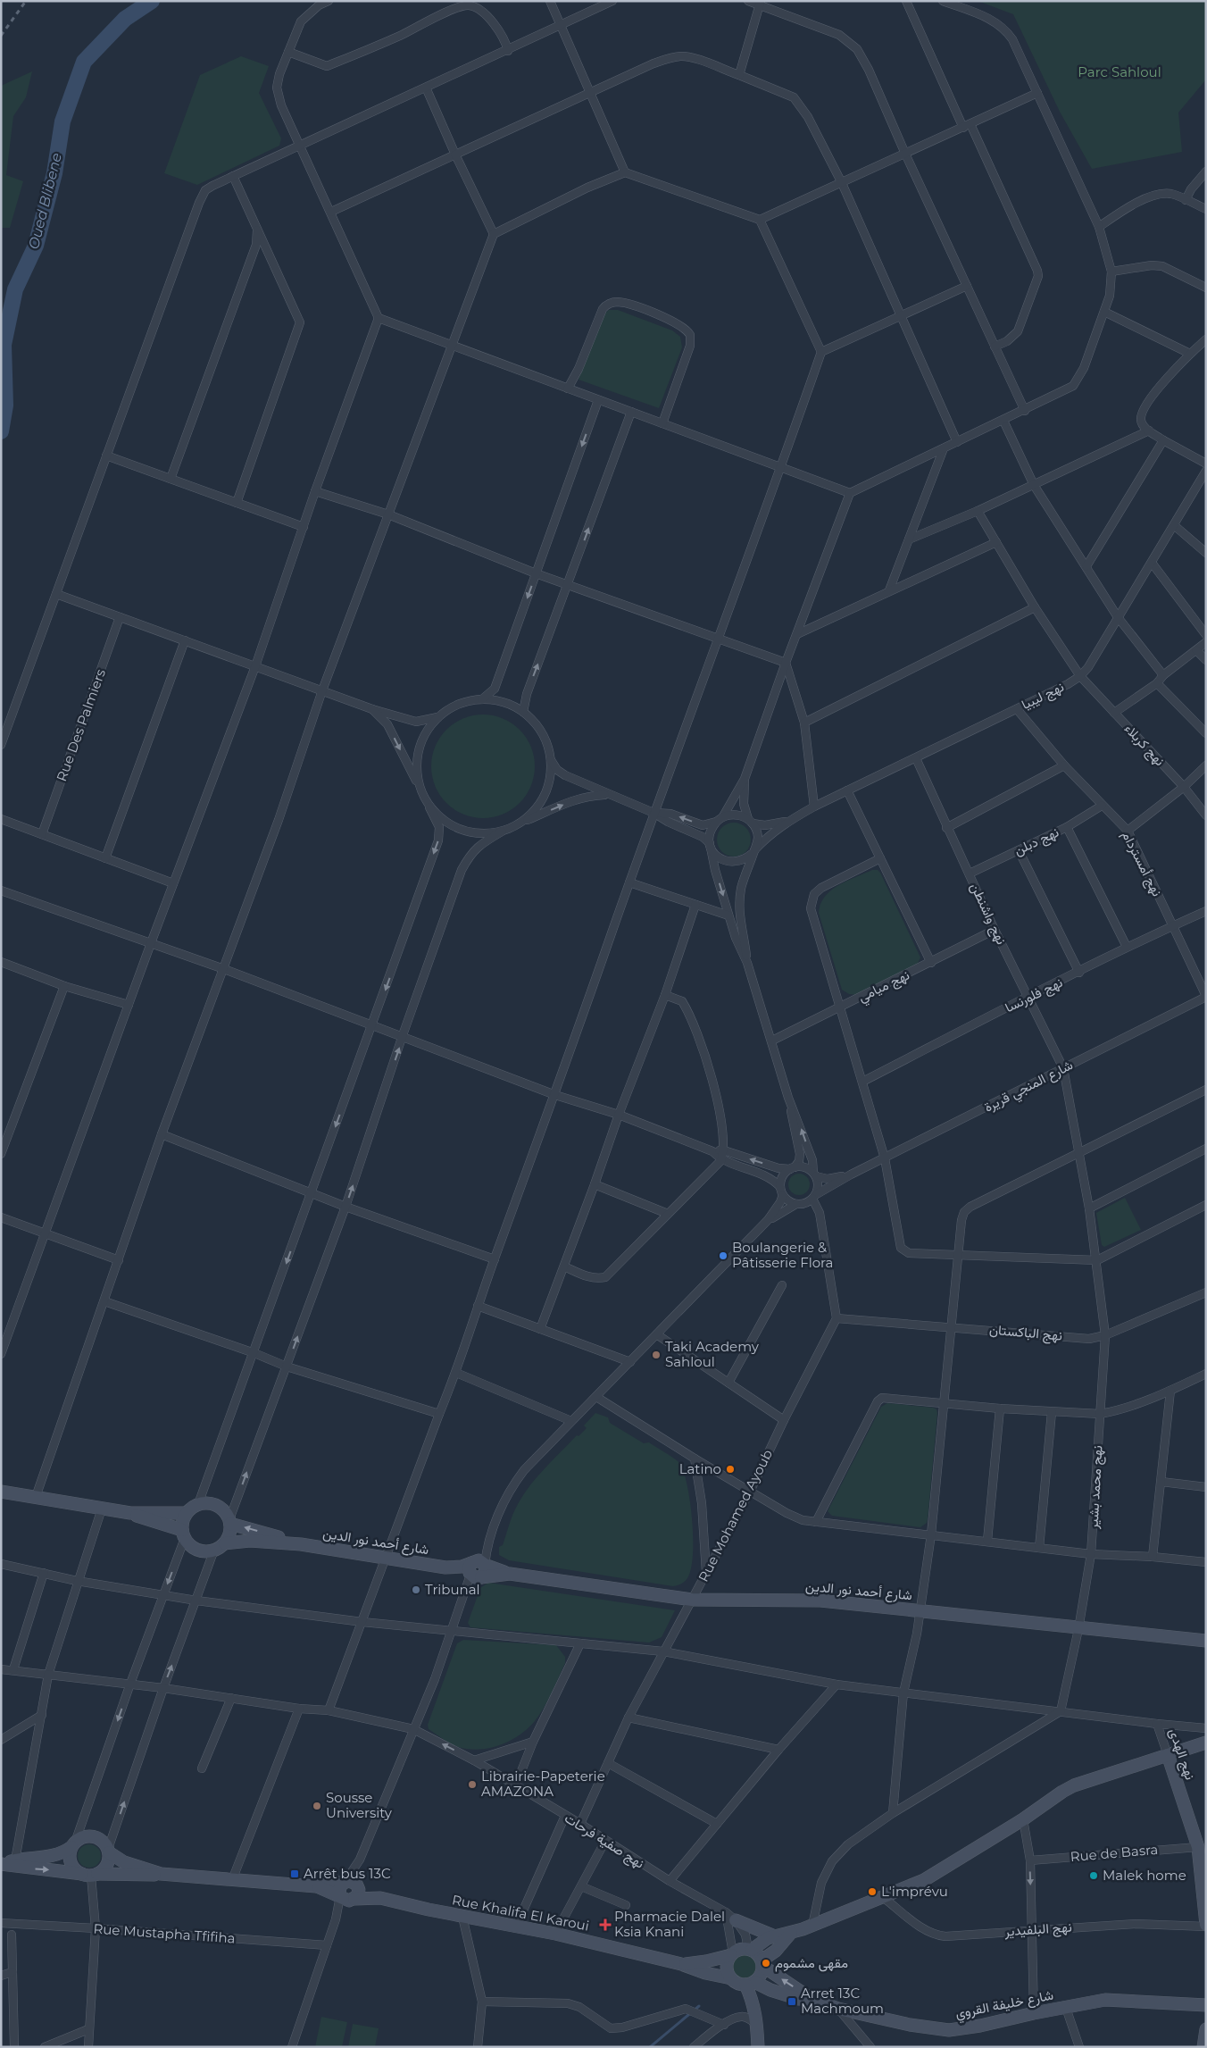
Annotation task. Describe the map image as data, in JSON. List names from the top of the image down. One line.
{"streets":{"street":["نهج ليبيا","Rue Des Palmiers","نهج كربلاء","نهج دبلن","نهج أمستردام","نهج واشنطن","نهج ميامي","نهج فلورنسا","شارع المنجي قريرة","نهج الباكستان","نهج محمد بشير","Rue Mohamed Ayoub","شارع أحمد نور الدين","نهج الهدى","نهج صفية فرحات","Rue de Basra","Rue Khalifa El Karoui","نهج البلفيدير","Rue Mustapha Tfifiha","شارع خليفة القروي"]},"crossings":[["نهج ليبيا","نهج كربلاء"],["نهج ليبيا","نهج أمستردام"],["نهج ليبيا","نهج واشنطن"],["نهج دبلن","نهج أمستردام"],["نهج دبلن","نهج واشنطن"],["نهج أمستردام","نهج فلورنسا"],["نهج أمستردام","شارع المنجي قريرة"],["نهج واشنطن","نهج ميامي"],["نهج واشنطن","نهج فلورنسا"],["نهج واشنطن","شارع المنجي قريرة"],["نهج واشنطن","نهج محمد بشير"],["نهج الباكستان","نهج محمد بشير"],["نهج الباكستان","Rue Mohamed Ayoub"],["نهج محمد بشير","شارع أحمد نور الدين"],["Rue Mohamed Ayoub","شارع أحمد نور الدين"],["Rue Mohamed Ayoub","نهج صفية فرحات"],["نهج الهدى","Rue de Basra"],["نهج الهدى","نهج البلفيدير"],["نهج صفية فرحات","Rue Khalifa El Karoui"]],"water":["Oued Blibene"],"parks":["Parc Sahloul"],"places":{"other":["Boulangerie & Pâtisserie Flora","Taki Academy Sahloul","Latino","Tribunal","Librairie-Papeterie AMAZONA","Sousse University","Malek home","L'imprévu","مقهى مشموم"],"transit":["Arrêt bus 13C","Arret 13C Machmoum"],"health":["Pharmacie Dalel Ksia Knani"]}}
